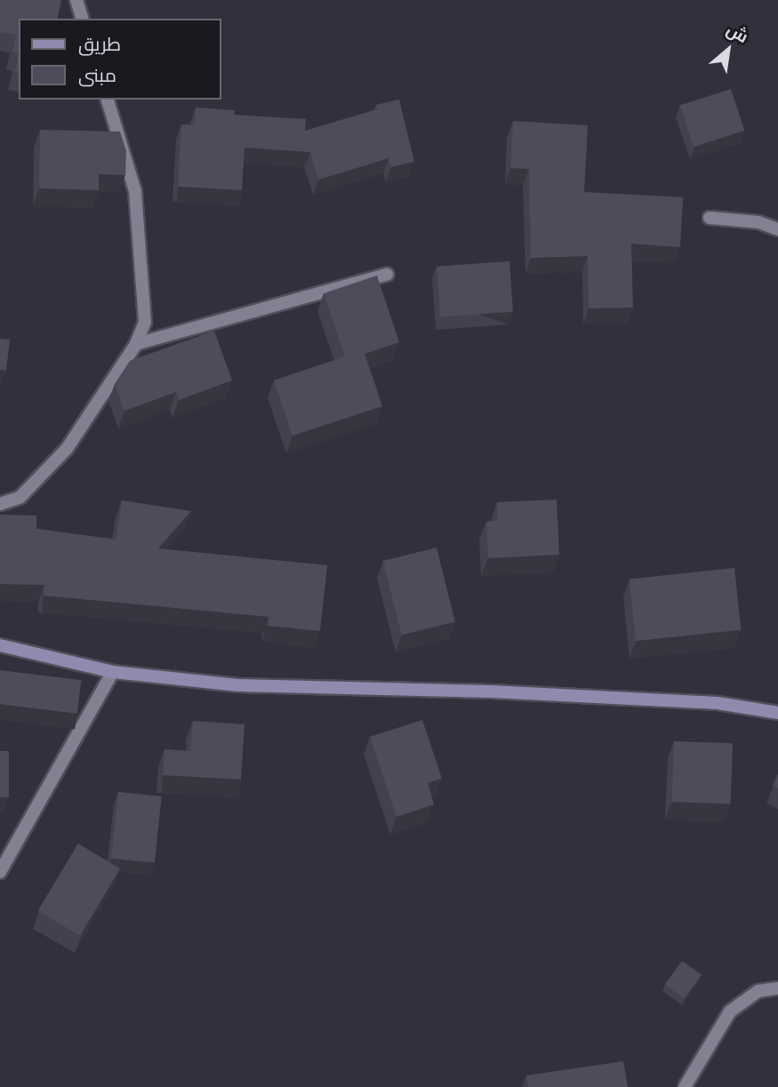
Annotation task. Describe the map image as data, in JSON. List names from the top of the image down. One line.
{"legend":["طريق","مبنى"],"north":"top right"}
